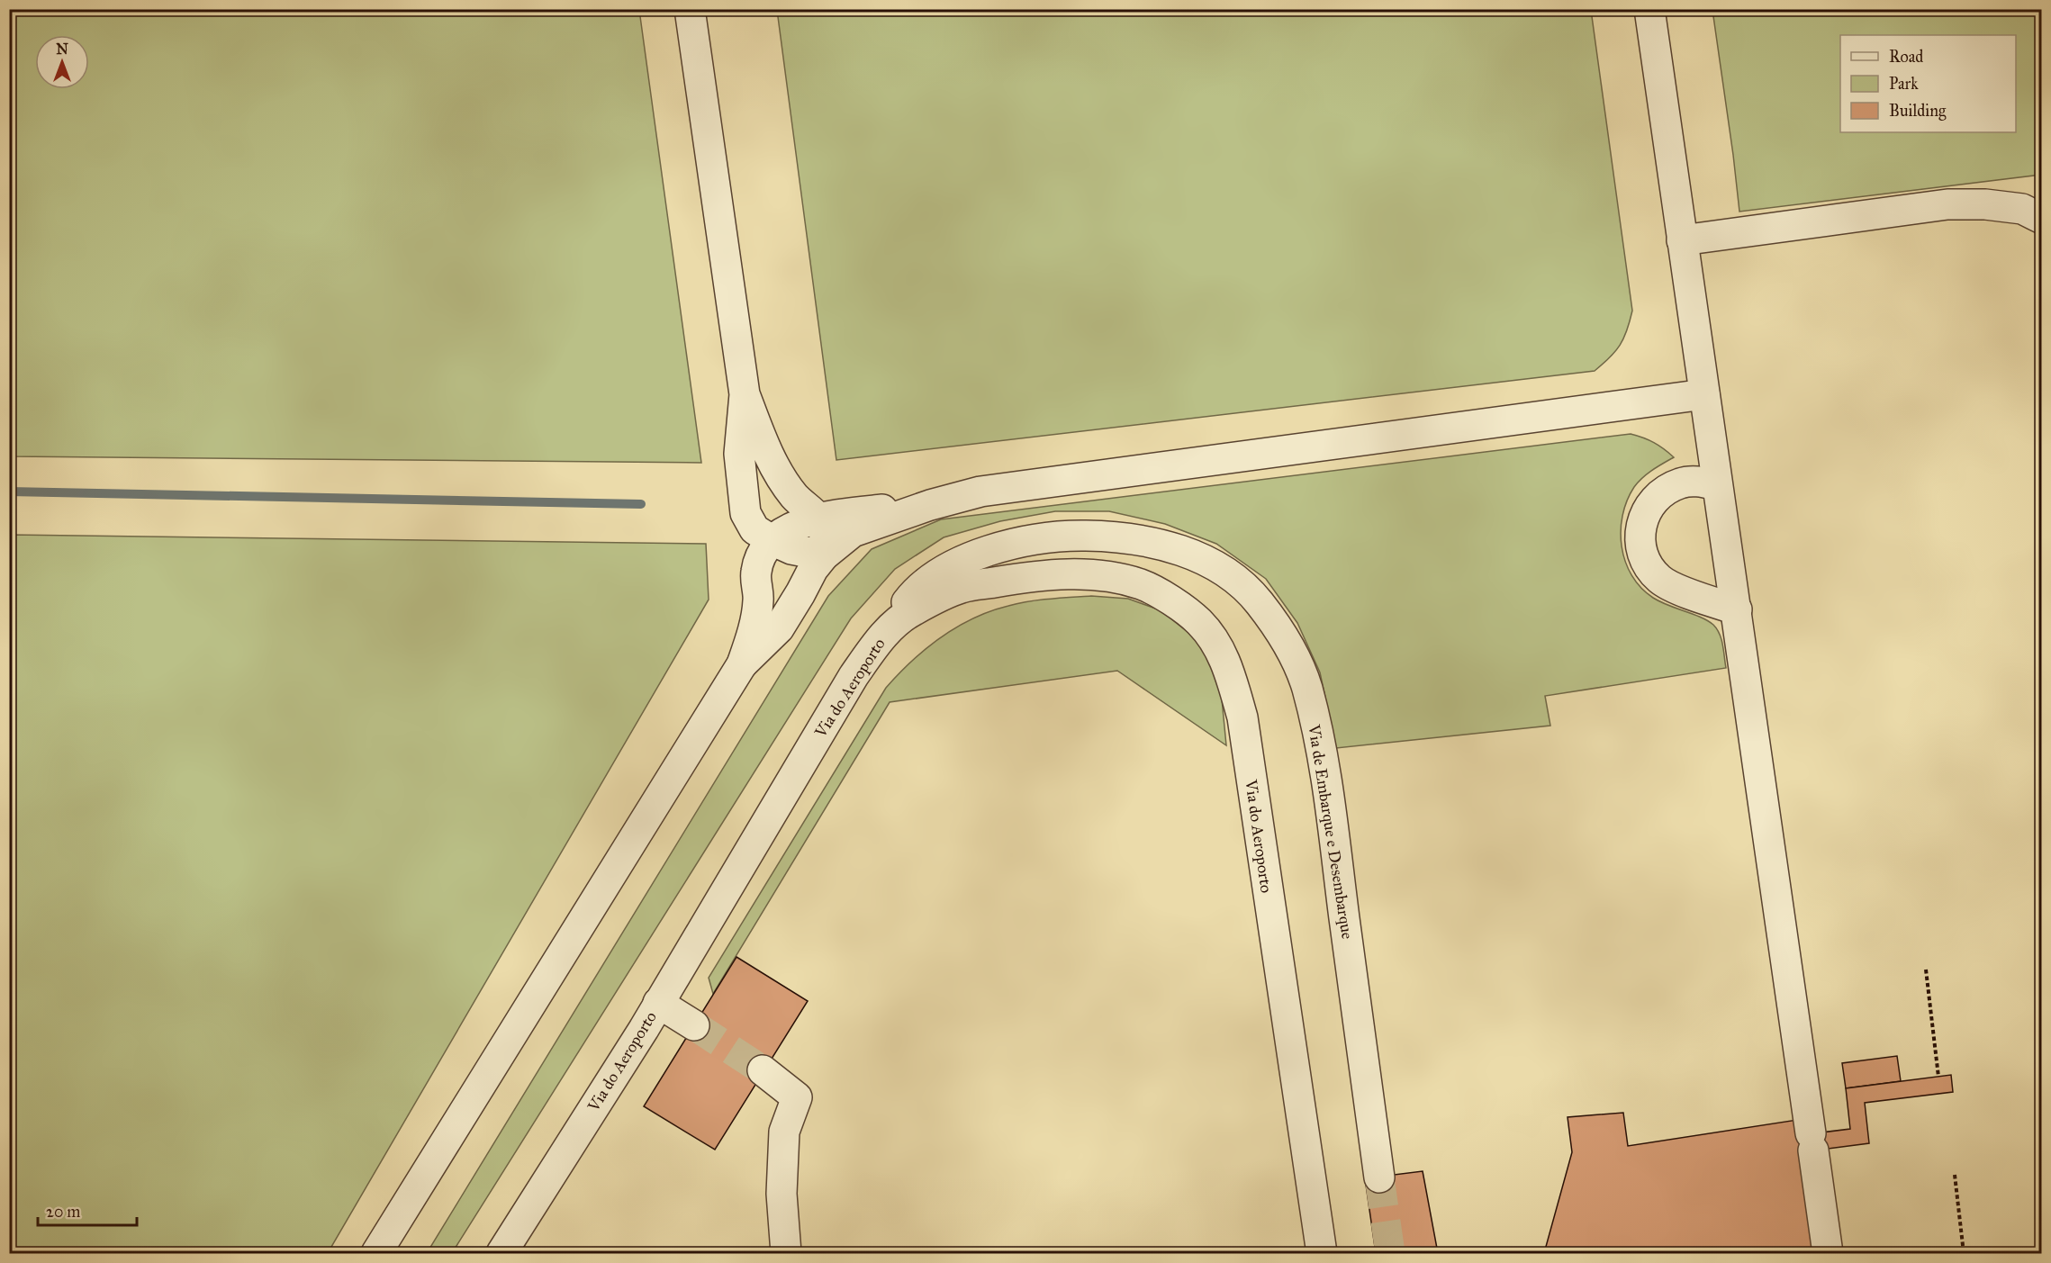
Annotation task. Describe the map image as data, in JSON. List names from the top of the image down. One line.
{"streets":{"street":["Via do Aeroporto","Via de Embarque e Desembarque"]},"crossings":[["Via do Aeroporto","Via de Embarque e Desembarque"]],"legend":["Road","Park","Building"],"scale_bar":"20 m","north":"top"}
